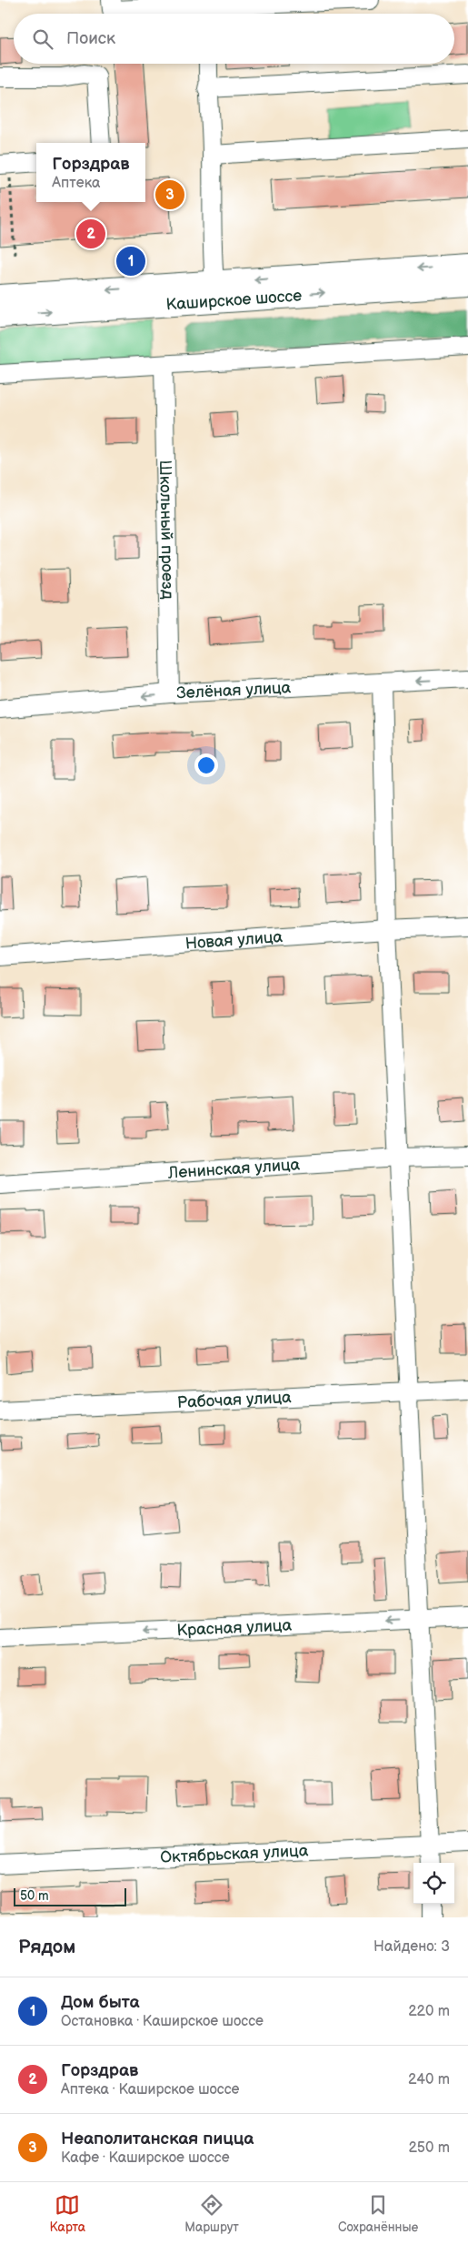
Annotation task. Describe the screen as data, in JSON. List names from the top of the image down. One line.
{"streets":{"main road":["Каширское шоссе"],"street":["Школьный проезд","Зелёная улица","Новая улица","Ленинская улица","Рабочая улица","Красная улица","Октябрьская улица"]},"crossings":[["Школьный проезд","Зелёная улица"]],"one_way":["Зелёная улица","Красная улица"],"scale_bar":"50 m","page":{"search":"Поиск","popup":["Горздрав","Аптека"],"pins":["3","2","1"],"scale":"50 m","heading":["Рядом","Найдено: 3"],"list":[{"mark":"1","name":"Дом быта","note":"Остановка · Каширское шоссе","value":"220 m"},{"mark":"2","name":"Горздрав","note":"Аптека · Каширское шоссе","value":"240 m"},{"mark":"3","name":"Неаполитанская пицца","note":"Кафе · Каширское шоссе","value":"250 m"}],"nav":["Карта","Маршрут","Сохранённые"]}}
